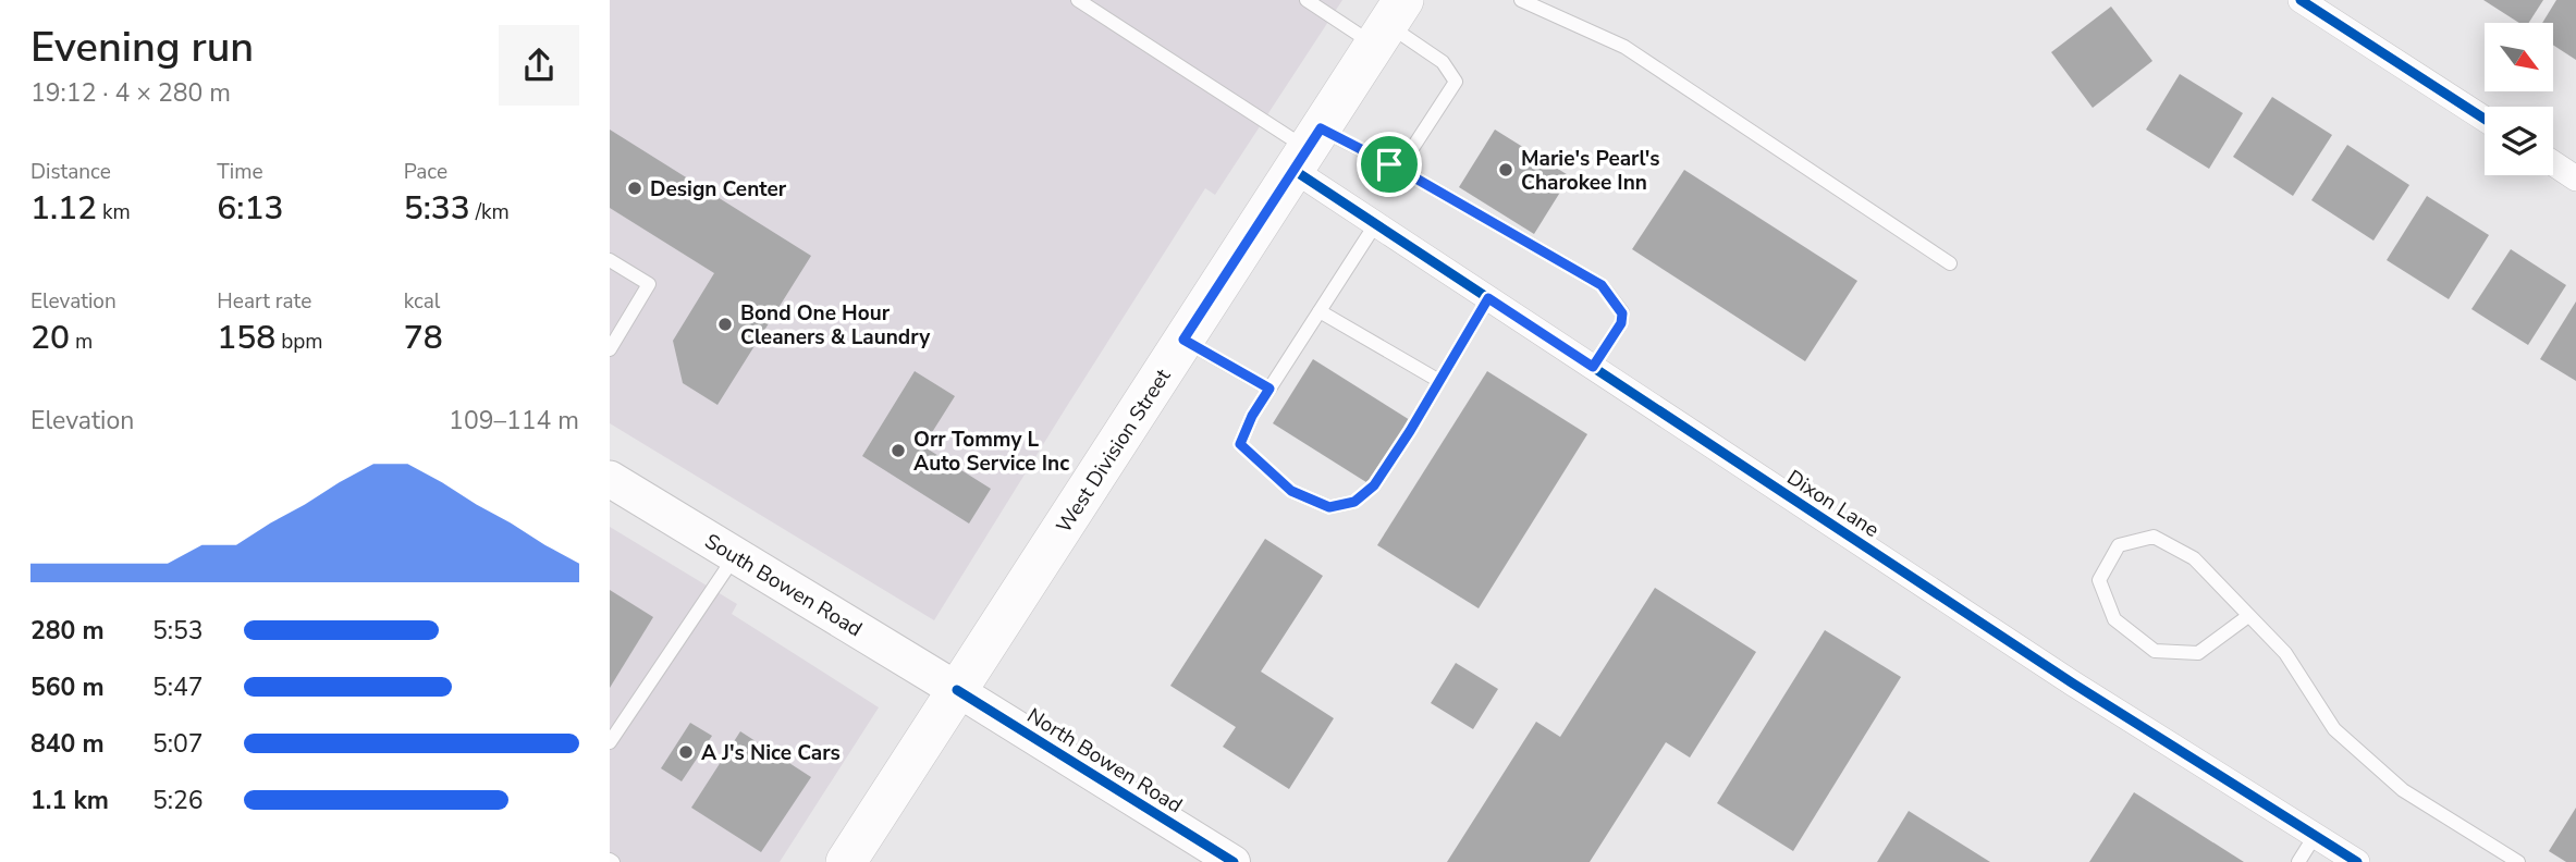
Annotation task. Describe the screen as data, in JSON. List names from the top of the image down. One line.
{"streets":{"main road":["West Division Street","South Bowen Road"],"street":["Dixon Lane","North Bowen Road"]},"crossings":[["West Division Street","Dixon Lane"],["West Division Street","South Bowen Road"],["West Division Street","North Bowen Road"],["South Bowen Road","North Bowen Road"]],"places":["Marie's Pearl's Charokee Inn","Design Center","Bond One Hour Cleaners & Laundry","Orr Tommy L Auto Service Inc","A J's Nice Cars"],"north":"bottom right","page":{"heading":["Evening run","19:12 · 4 × 280 m"],"stats":[["Distance","1.12 km"],["Time","6:13"],["Pace","5:33 /km"],["Elevation","20 m"],["Heart rate","158 bpm"],["kcal","78"]],"chart":["Elevation","109–114 m"],"list":[{"name":"280 m","note":"5:53"},{"name":"560 m","note":"5:47"},{"name":"840 m","note":"5:07"},{"name":"1.1 km","note":"5:26"}]}}
